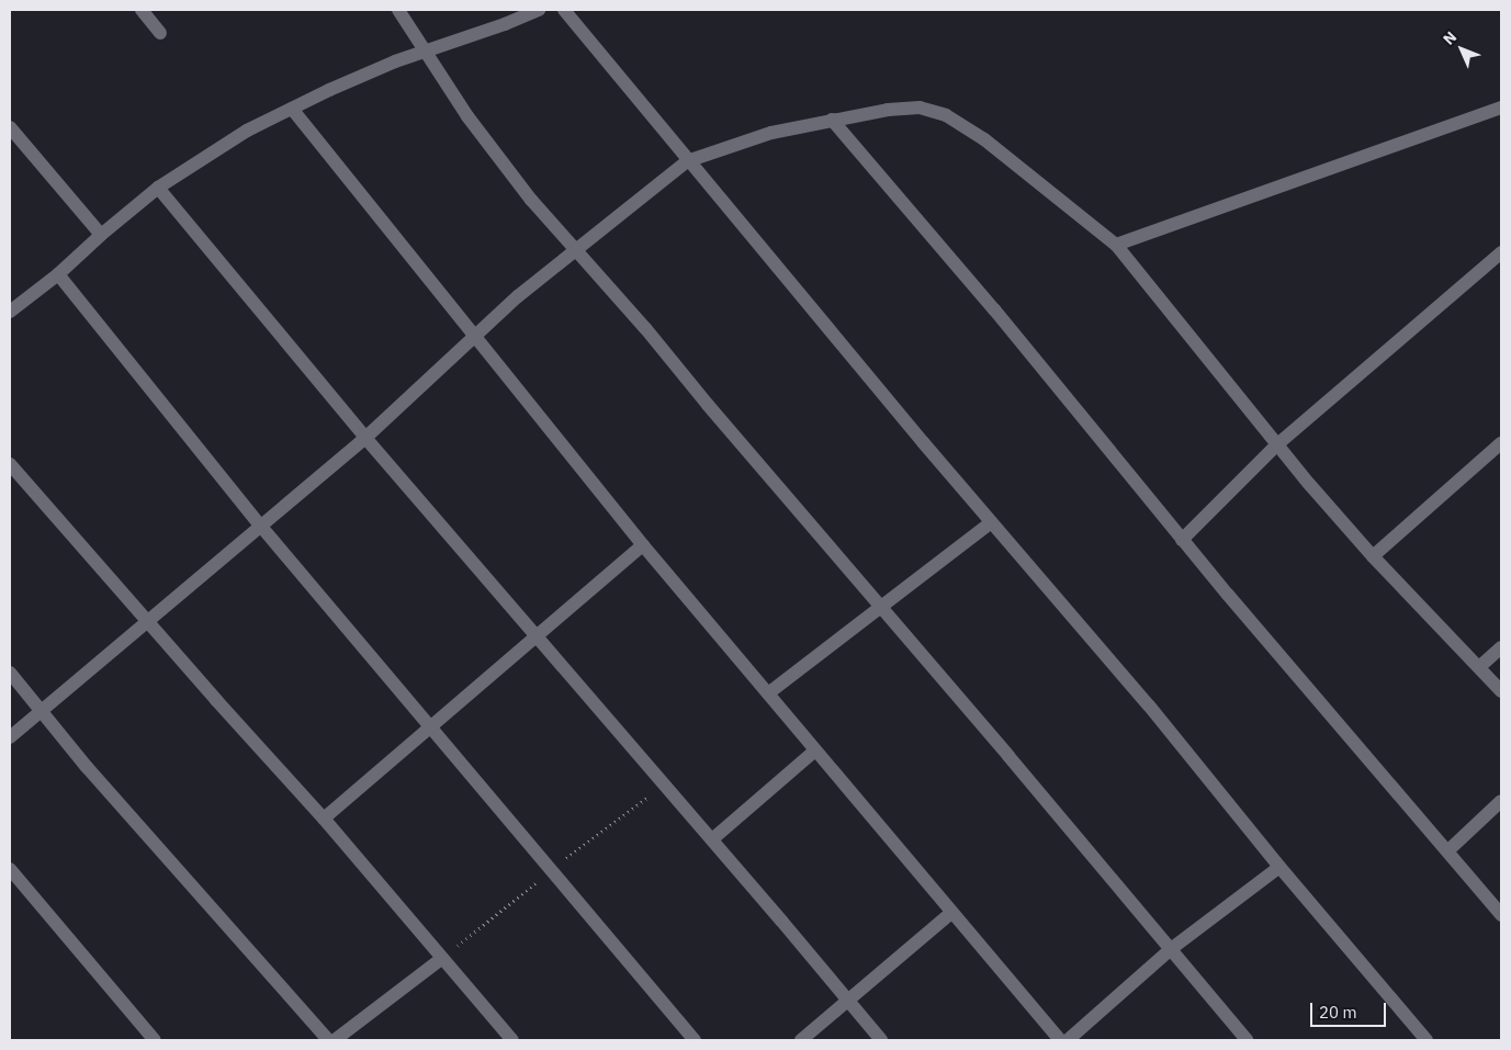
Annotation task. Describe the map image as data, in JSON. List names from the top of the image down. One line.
{"scale_bar":"20 m","north":"top left"}
